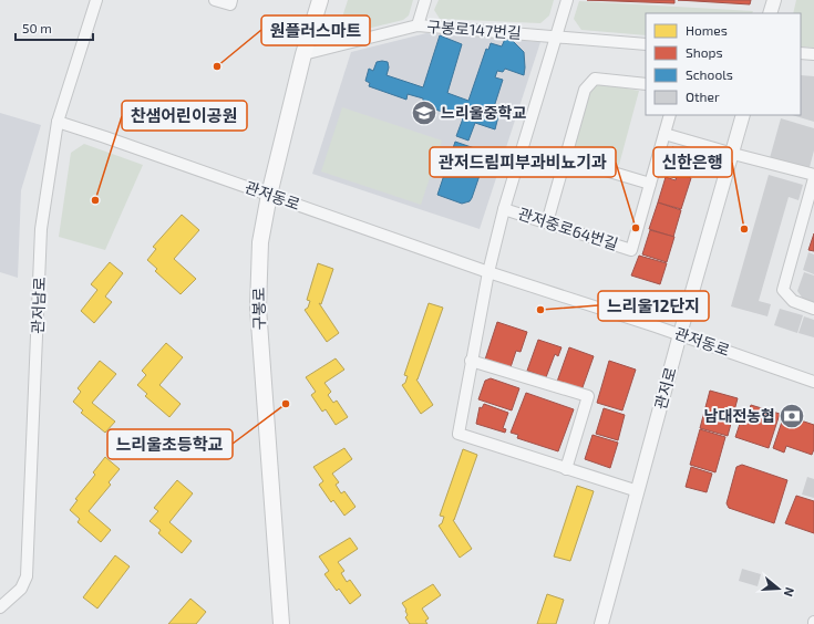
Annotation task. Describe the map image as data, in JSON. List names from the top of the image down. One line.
{"streets":{"main road":["구봉로"],"street":["구봉로147번길","관저동로","관저중로64번길","관저남로","관저로"]},"crossings":[["구봉로147번길","관저중로64번길"],["구봉로147번길","구봉로"],["관저동로","관저중로64번길"],["관저동로","관저남로"],["관저동로","구봉로"],["관저동로","관저로"]],"places":{"other":["원플러스마트","찬샘어린이공원","관저드림피부과비뇨기과","신한은행","느리울12단지","느리울초등학교"],"school or university":["느리울중학교"],"bank":["남대전농협"]},"legend":["Homes","Shops","Schools","Other"],"scale_bar":"50 m","north":"right"}
